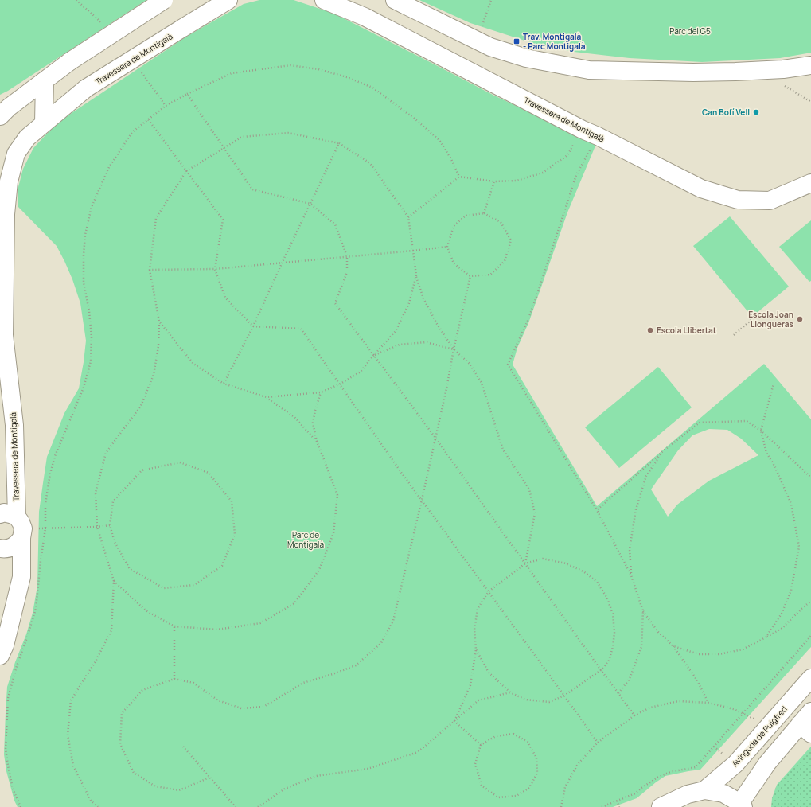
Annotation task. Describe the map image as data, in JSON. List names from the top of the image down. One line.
{"streets":{"street":["Travessera de Montigalà","Avinguda de Puigfred"]},"parks":["Parc del G5","Parc de Montigalà"],"places":{"transit":["Trav. Montigalà - Parc Montigalà"],"other":["Can Bofí Vell","Escola Joan Llongueras","Escola Llibertat"]}}
